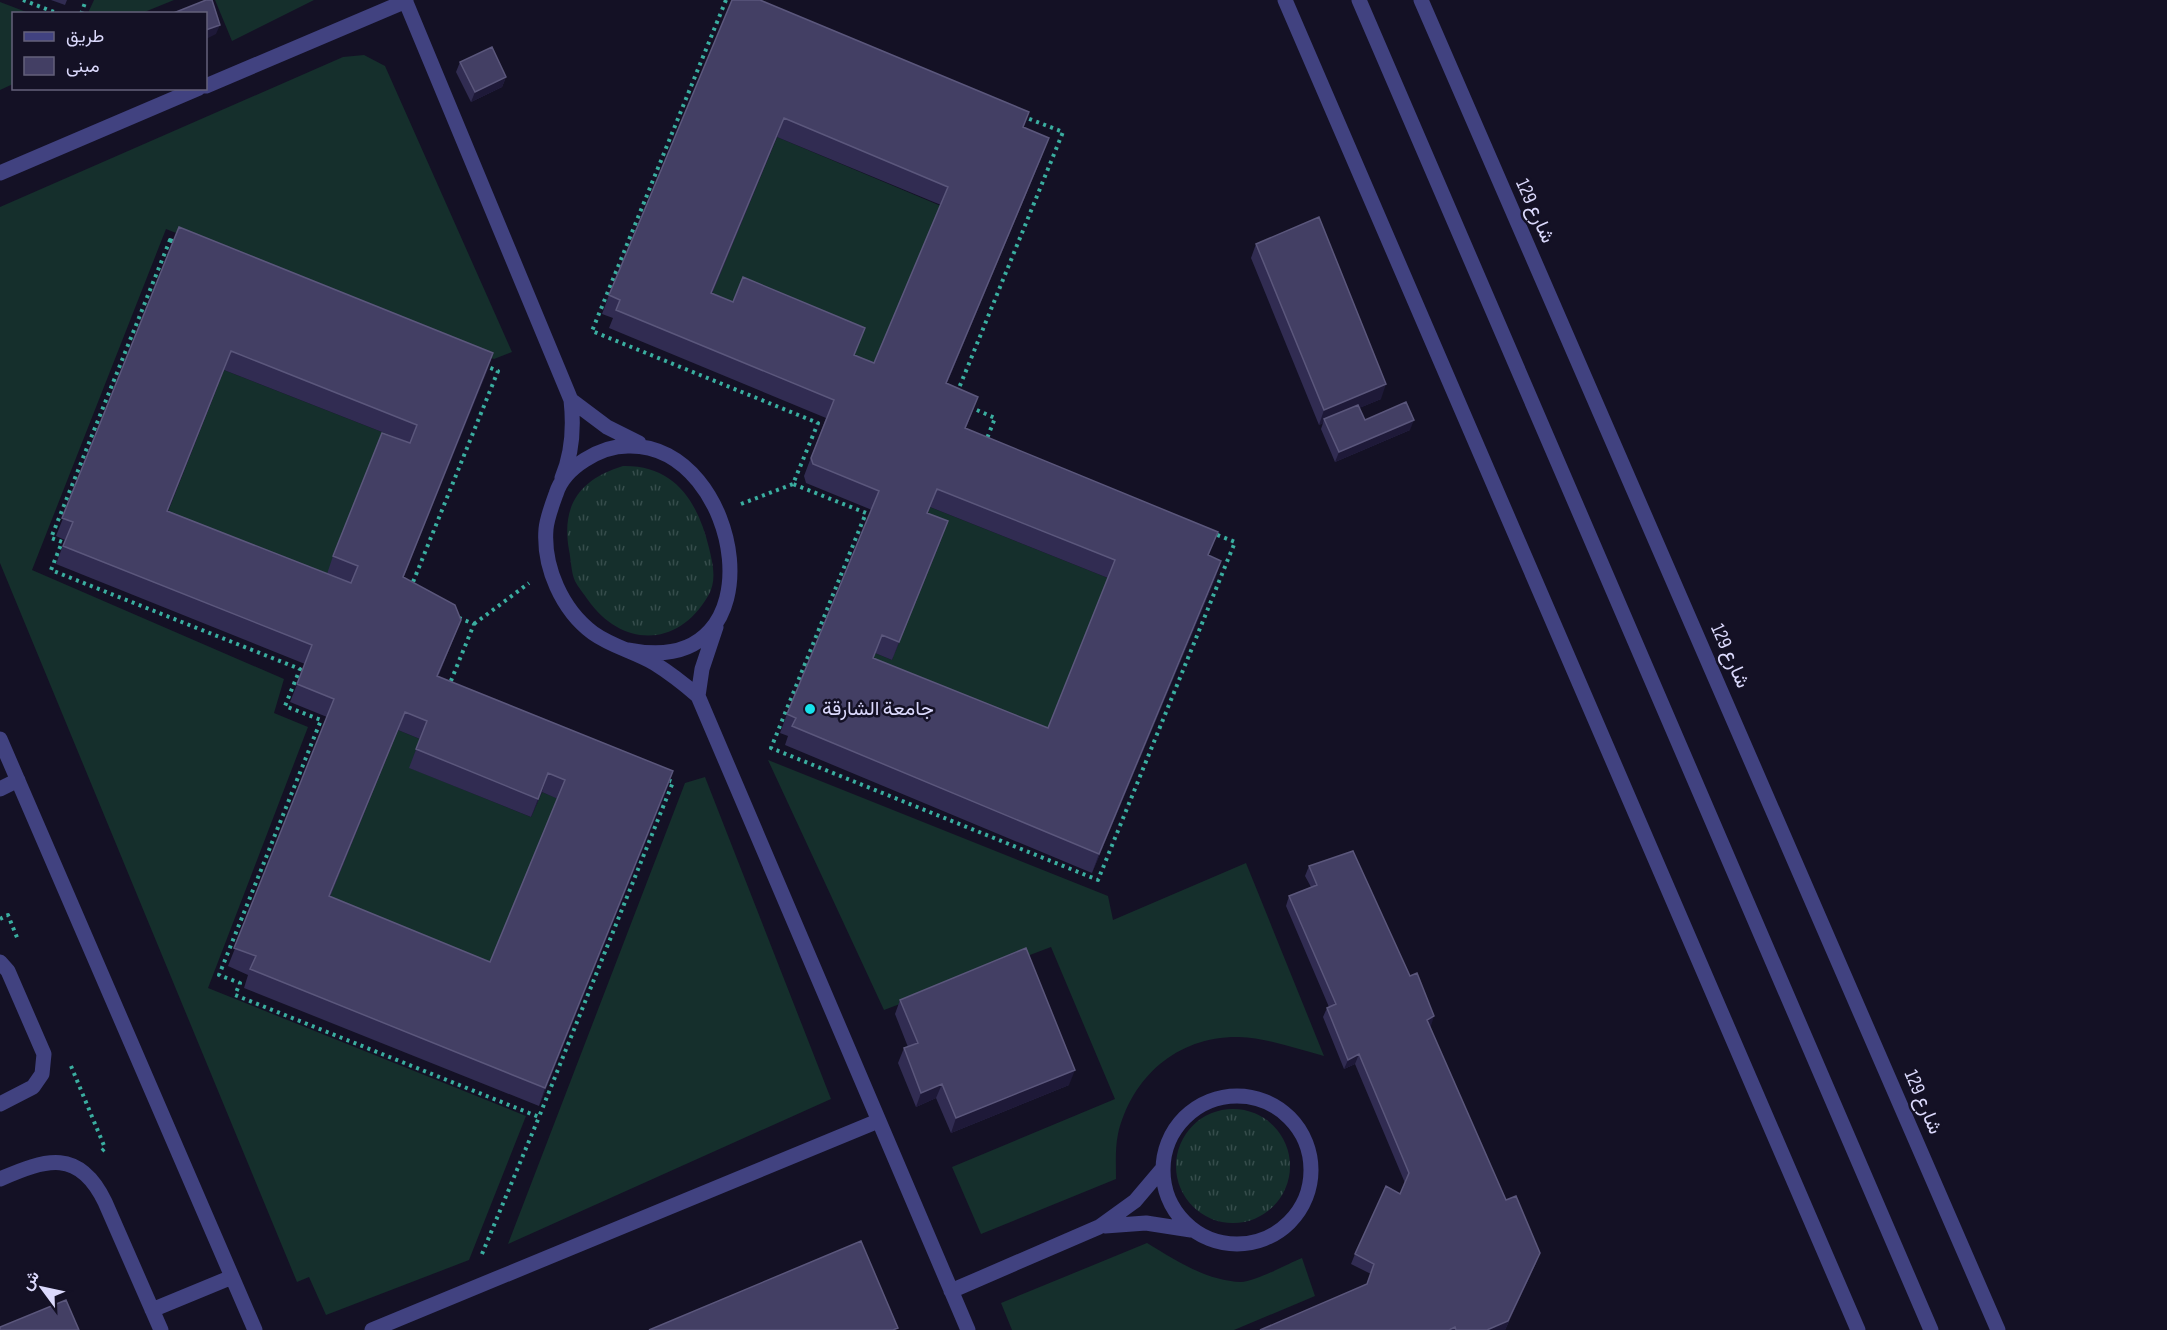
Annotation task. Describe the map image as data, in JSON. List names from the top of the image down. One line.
{"streets":{"street":["شارع 129"]},"places":["جامعة الشارقة"],"legend":["طريق","مبنى"],"north":"top left"}
